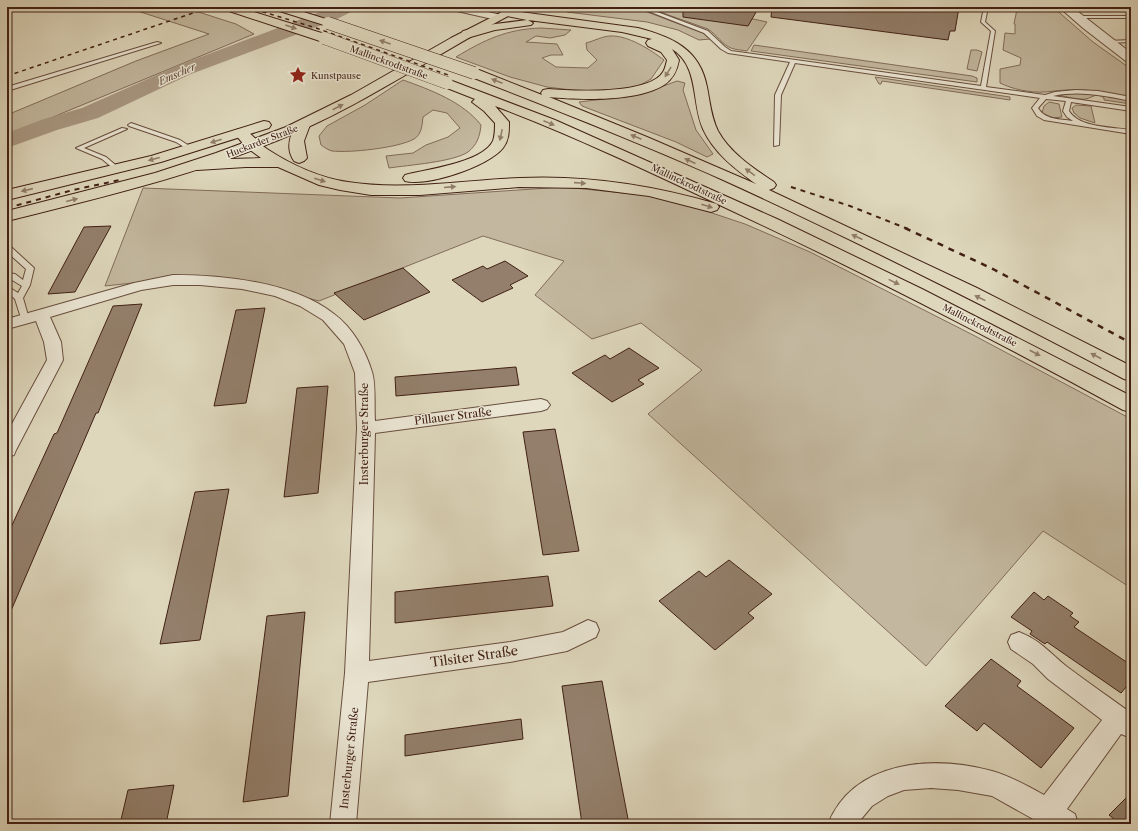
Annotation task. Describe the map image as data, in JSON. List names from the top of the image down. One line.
{"streets":{"main road":["Mallinckrodtstraße","Huckarder Straße"],"street":["Pillauer Straße","Insterburger Straße","Tilsiter Straße"]},"crossings":[["Pillauer Straße","Insterburger Straße"],["Insterburger Straße","Tilsiter Straße"]],"water":["Emscher"],"places":{"place":["Kunstpause"]}}
